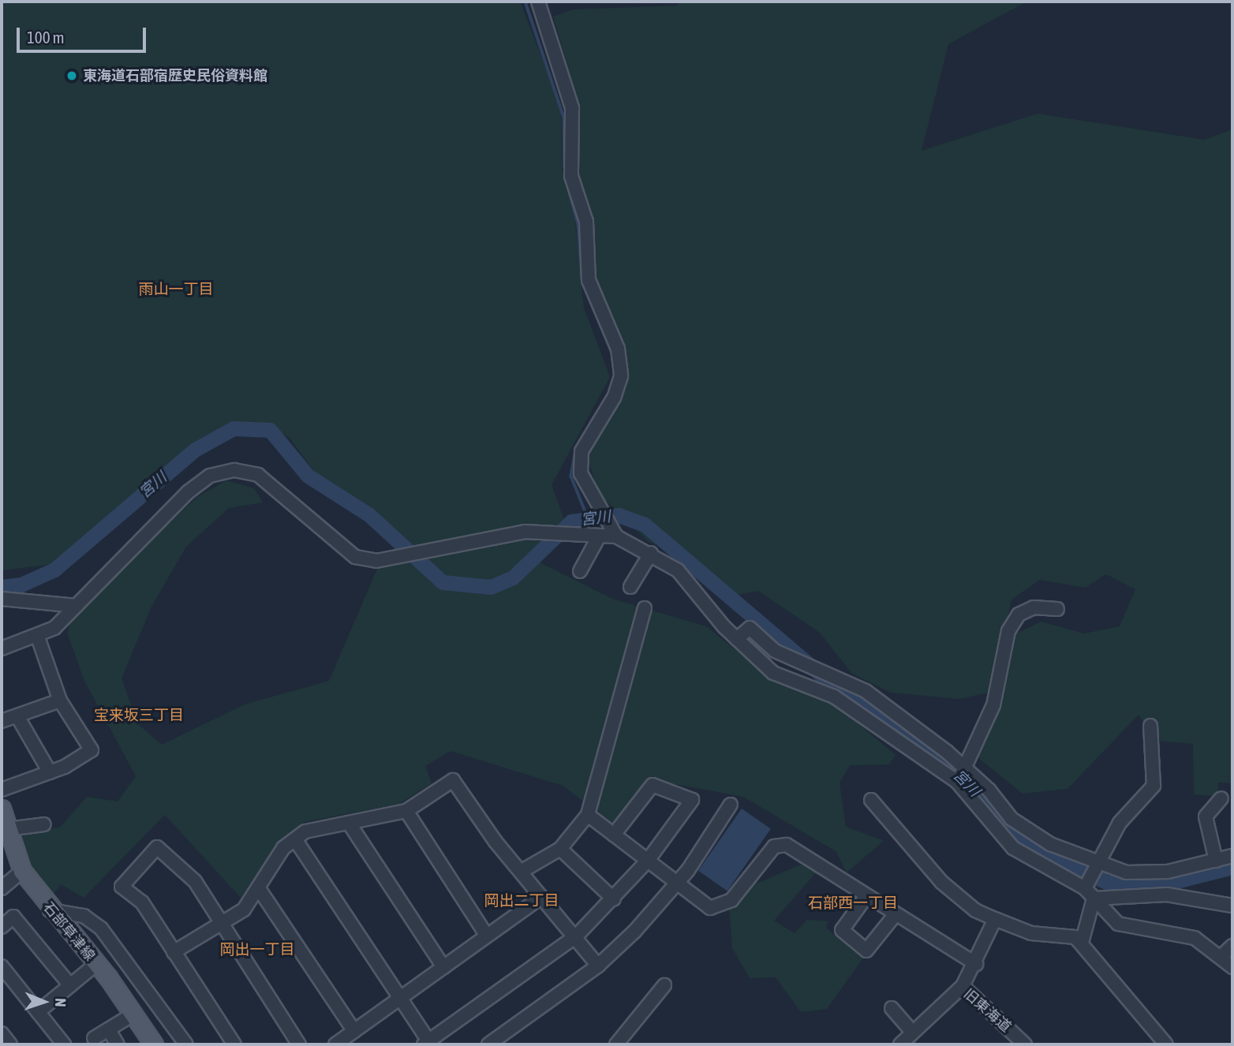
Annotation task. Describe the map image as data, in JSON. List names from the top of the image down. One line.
{"streets":{"main road":["石部草津線"],"street":["旧東海道"]},"districts":["雨山一丁目","宝来坂三丁目","岡出二丁目","石部西一丁目","岡出一丁目"],"water":["宮川"],"places":["東海道石部宿歴史民俗資料館"],"scale_bar":"100 m","north":"right"}
